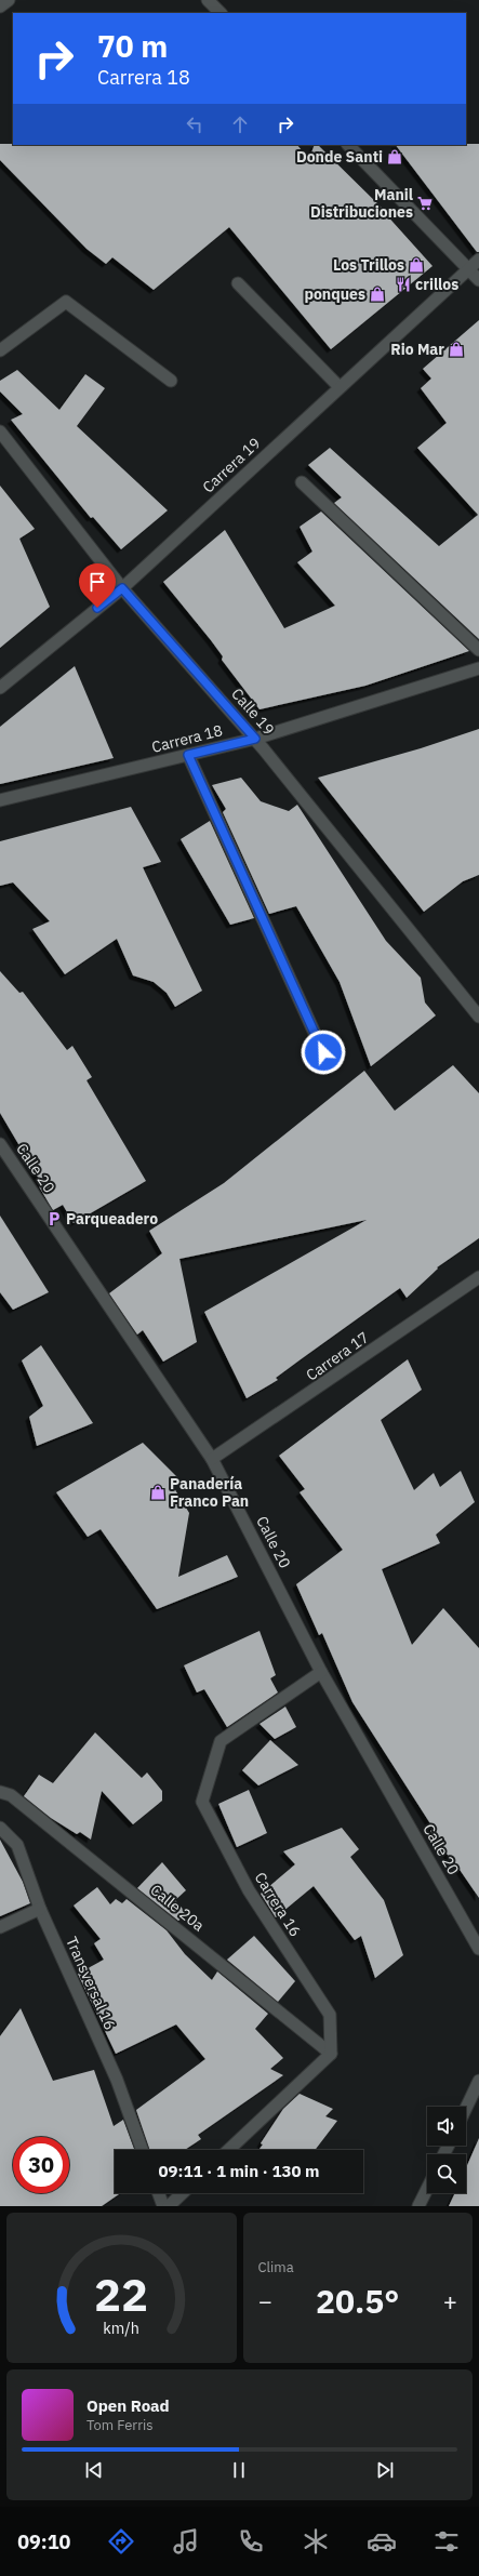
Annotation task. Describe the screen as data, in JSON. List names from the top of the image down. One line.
{"streets":{"street":["Carrera 19","Calle 19","Carrera 18","Calle 20","Carrera 17","Carrera 16","Calle 20a","Transversal 16"]},"crossings":[["Carrera 19","Calle 19"],["Calle 19","Carrera 18"],["Calle 20","Carrera 17"],["Calle 20","Carrera 16"],["Carrera 16","Calle 20a"]],"places":{"shop":["Donde Santi","Los Trillos","ponques","Rio Mar","Panadería Franco Pan"],"supermarket":["Manil Distribuciones"],"restaurant":["crillos"],"parking":["Parqueadero"]},"page":{"turn":["70 m","Carrera 18"],"limit":"30","trip":"09:11 · 1 min · 130 m","tile":"Clima","heat":["−","20.5°","+"],"song":["Open Road","Tom Ferris"],"tabs":"09:10","gauge":["22","km/h"]}}
